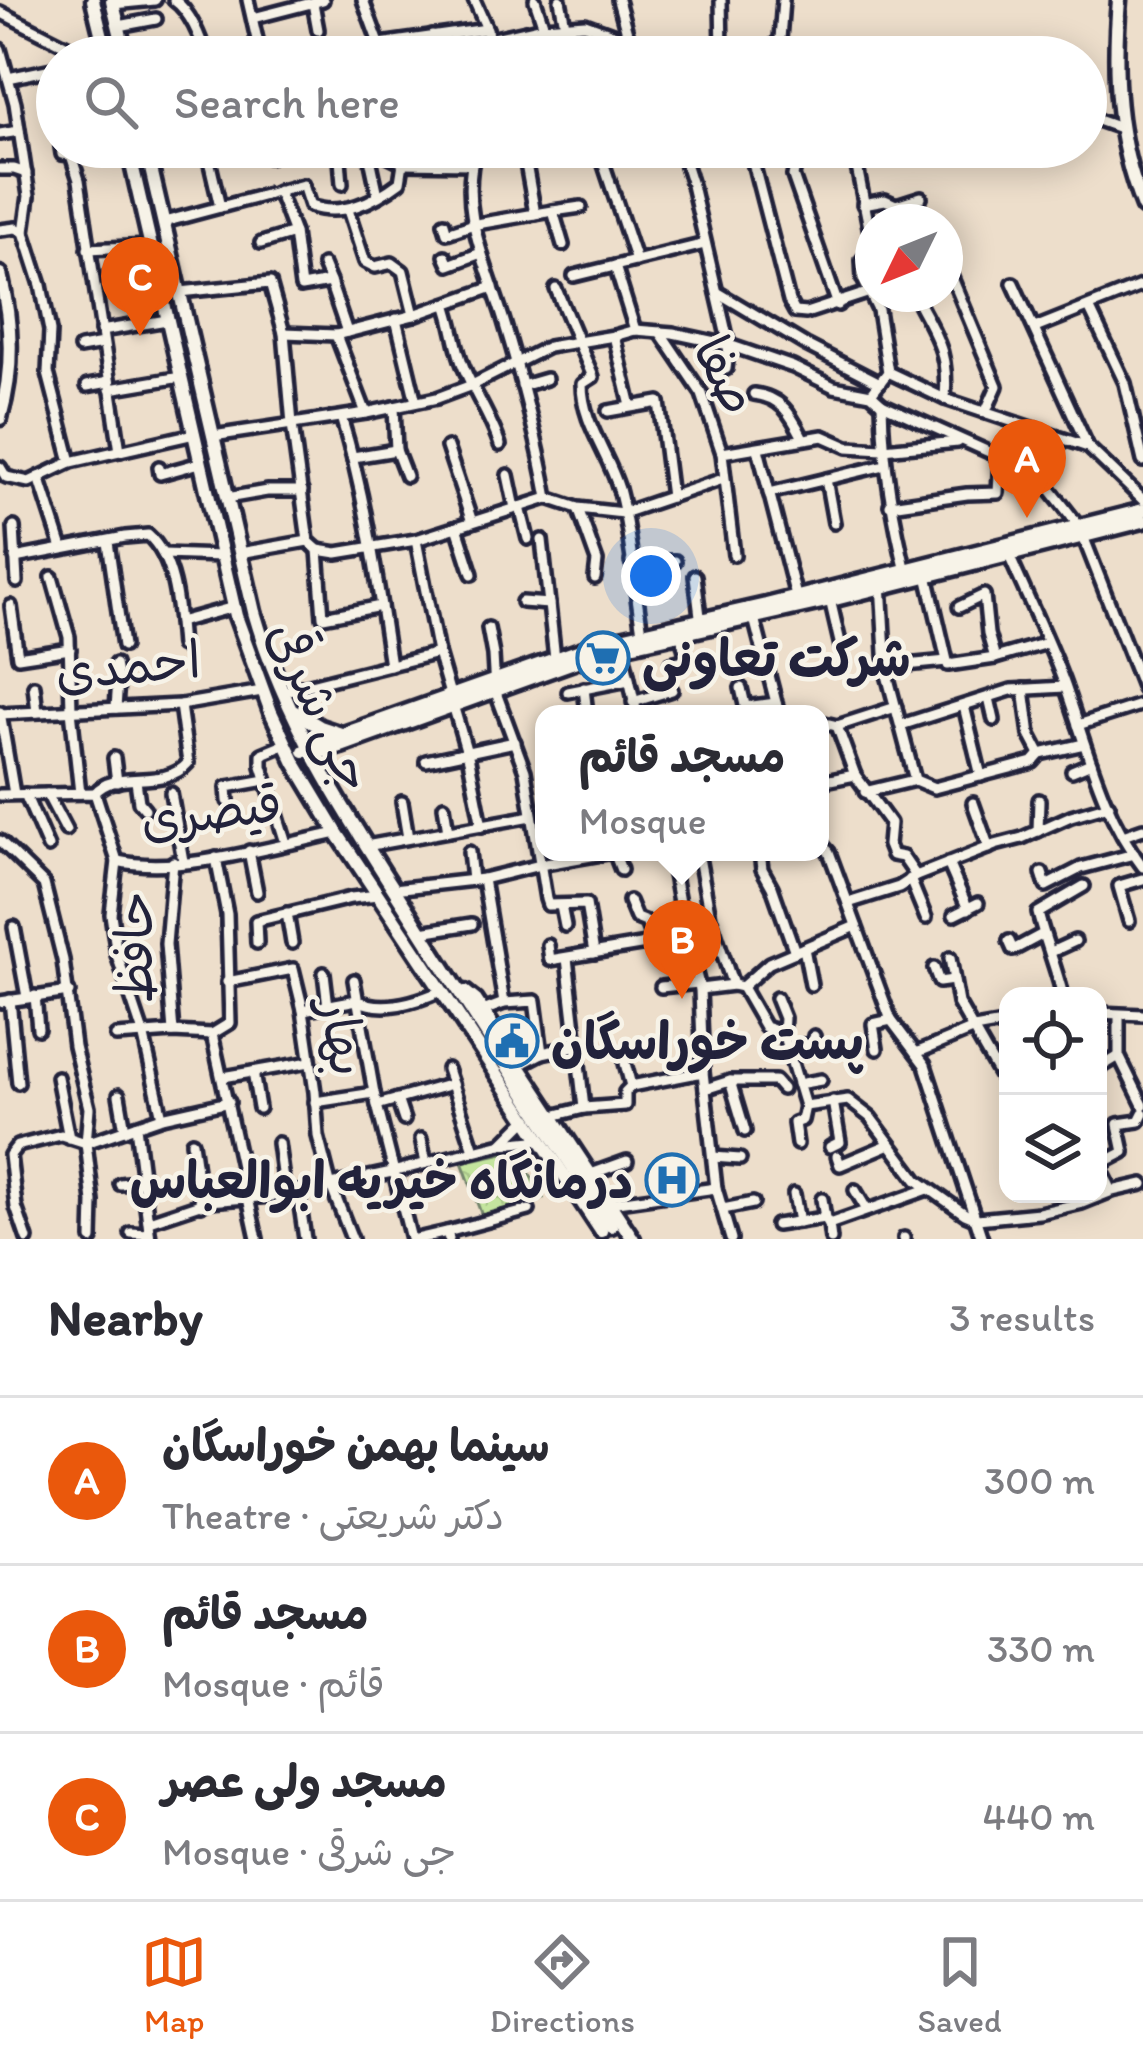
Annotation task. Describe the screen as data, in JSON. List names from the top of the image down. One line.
{"streets":{"main road":["جی شرقی"],"street":["صفا","احمدی","قیصری","حافظ","بهار"]},"crossings":[["احمدی","جی شرقی"],["جی شرقی","قیصری"],["قیصری","حافظ"],["حافظ","بهار"]],"places":{"supermarket":["شرکت تعاونی"],"public building":["پست خوراسگان"],"hospital":["درمانگاه خیریه ابوالعباس"]},"north":"bottom left","page":{"search":"Search here","pins":["C","A","B"],"popup":["مسجد قائم","Mosque"],"heading":["Nearby","3 results"],"list":[{"mark":"A","name":"سینما بهمن خوراسگان","note":"Theatre · دکتر شریعتی","value":"300 m"},{"mark":"B","name":"مسجد قائم","note":"Mosque · قائم","value":"330 m"},{"mark":"C","name":"مسجد ولی عصر","note":"Mosque · جی شرقی","value":"440 m"}],"nav":["Map","Directions","Saved"]}}
